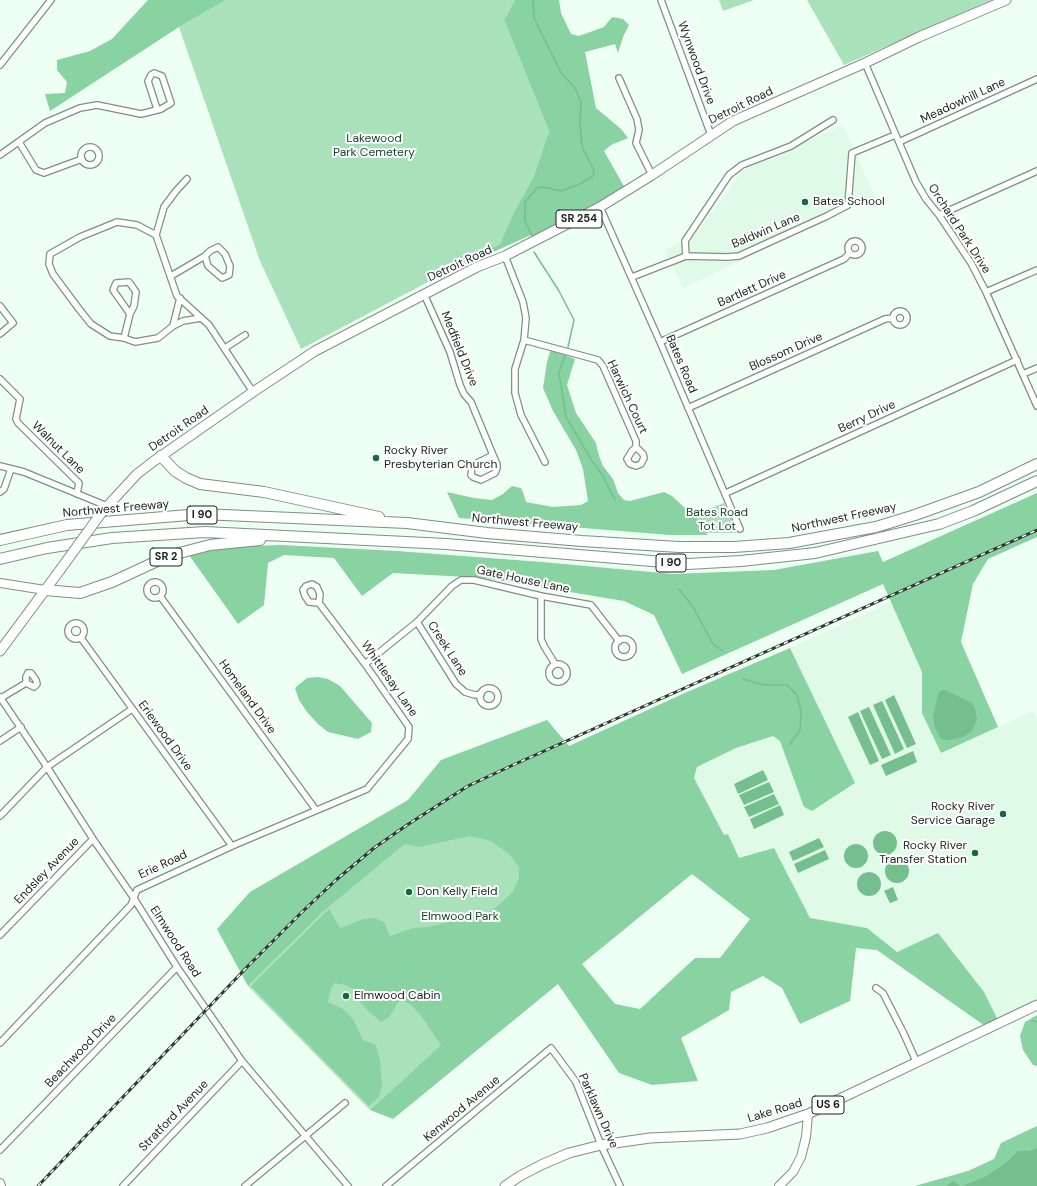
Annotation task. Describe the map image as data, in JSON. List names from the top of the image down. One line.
{"streets":{"highway":["Northwest Freeway","I 90","SR 2"],"main road":["Detroit Road","SR 254","US 6","Lake Road"],"street":["Wynwood Drive","Meadowhill Lane","Orchard Park Drive","Baldwin Lane","Bartlett Drive","Medfield Drive","Blossom Drive","Bates Road","Harwich Court","Berry Drive","Walnut Lane","Gate House Lane","Creek Lane","Whittlesay Lane","Homeland Drive","Eriewood Drive","Erie Road","Endsley Avenue","Elmwood Road","Beachwood Drive","Kenwood Avenue","Parklawn Drive","Stratford Avenue"]},"crossings":[["Wynwood Drive","Detroit Road"],["Meadowhill Lane","Orchard Park Drive"],["Detroit Road","Orchard Park Drive"],["Detroit Road","Medfield Drive"],["Detroit Road","Bates Road"],["Detroit Road","SR 2"],["Orchard Park Drive","Baldwin Lane"],["Orchard Park Drive","Berry Drive"],["Baldwin Lane","Bates Road"],["Bartlett Drive","Bates Road"],["Blossom Drive","Bates Road"],["Bates Road","Berry Drive"],["I 90","SR 2"],["Gate House Lane","Creek Lane"],["Gate House Lane","Whittlesay Lane"],["Whittlesay Lane","Erie Road"],["Homeland Drive","Erie Road"],["Eriewood Drive","Erie Road"],["Erie Road","Elmwood Road"],["Endsley Avenue","Elmwood Road"],["Elmwood Road","Beachwood Drive"],["Elmwood Road","Stratford Avenue"],["Kenwood Avenue","Parklawn Drive"],["Parklawn Drive","Lake Road"]],"parks":["Lakewood Park Cemetery","Bates Road Tot Lot","Elmwood Park"],"places":["Bates School","Rocky River Presbyterian Church","Rocky River Service Garage","Rocky River Transfer Station","Don Kelly Field","Elmwood Cabin"]}
